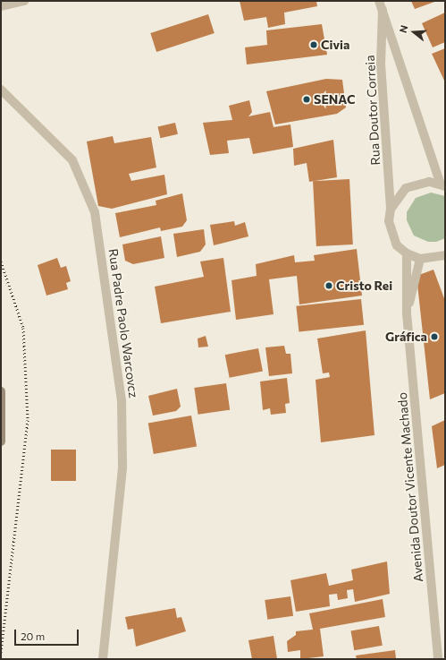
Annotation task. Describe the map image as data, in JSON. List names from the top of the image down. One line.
{"streets":{"street":["Rua Doutor Correia","Rua Padre Paolo Warcovcz","Avenida Doutor Vicente Machado"]},"places":["Civia","SENAC","Cristo Rei","Gráfica"],"scale_bar":"20 m","north":"left"}
